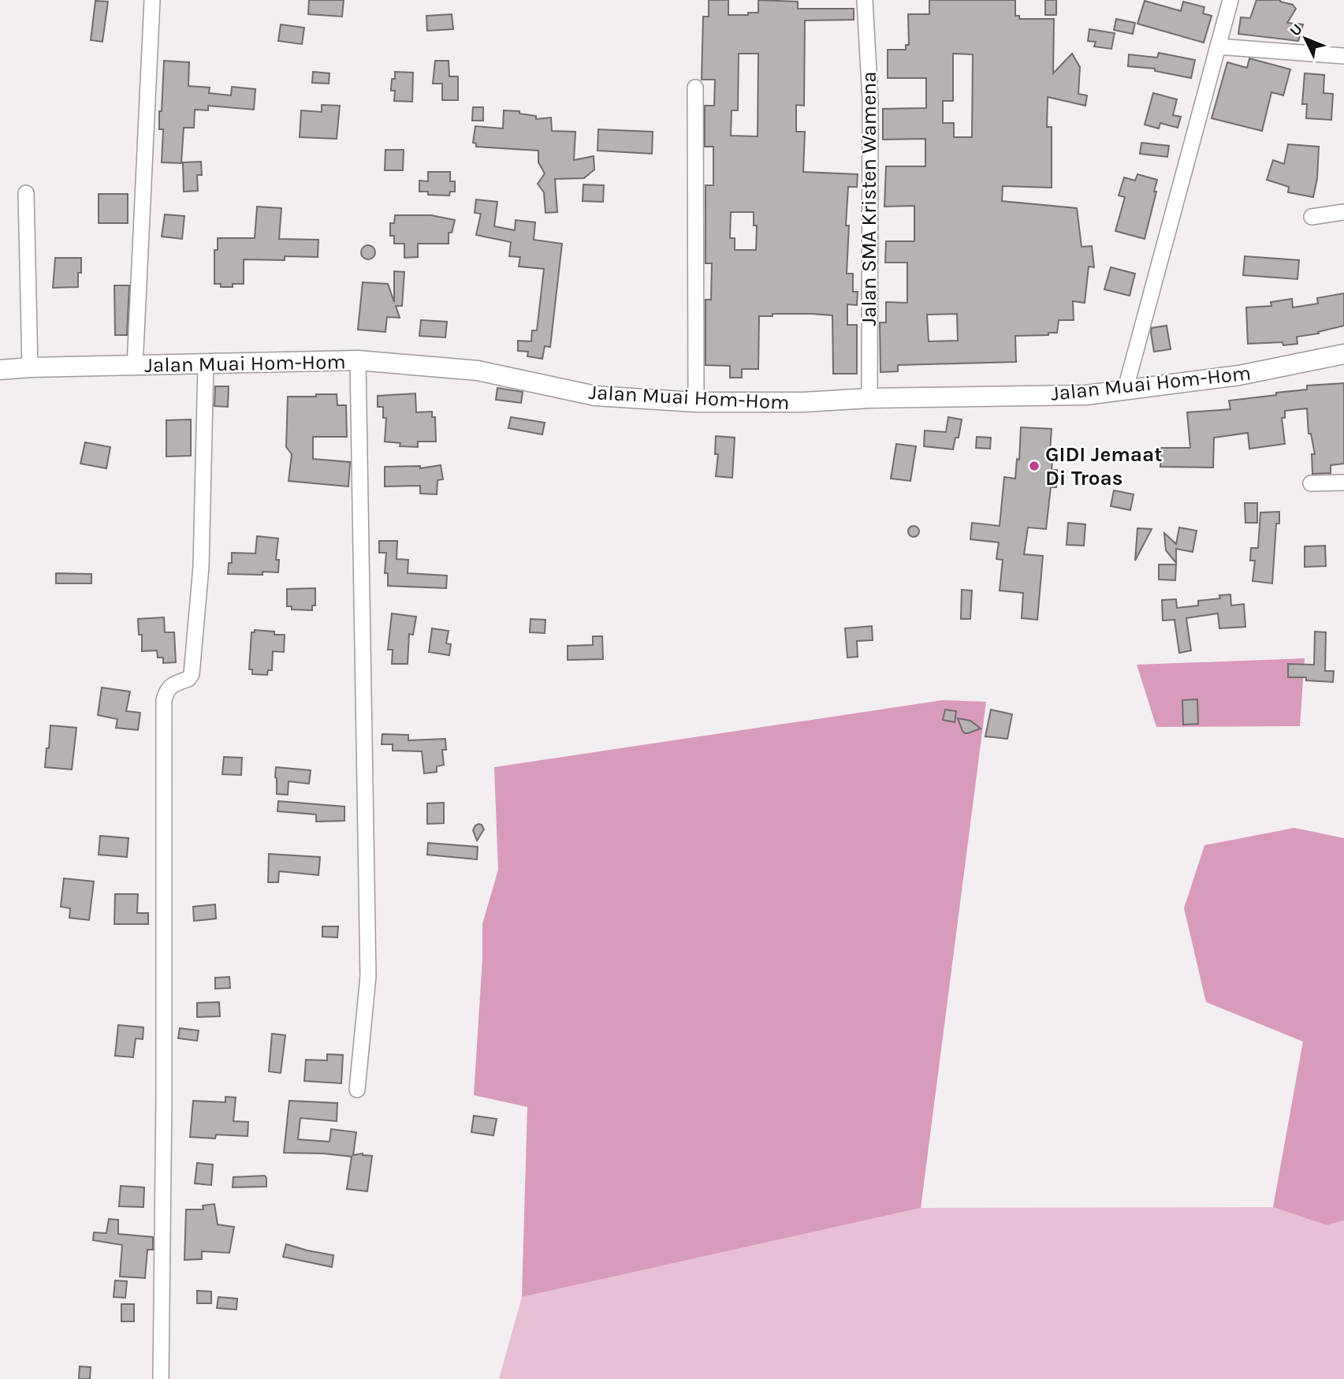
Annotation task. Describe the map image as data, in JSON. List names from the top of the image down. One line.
{"streets":{"street":["Jalan SMA Kristen Wamena","Jalan Muai Hom-Hom"]},"crossings":[["Jalan SMA Kristen Wamena","Jalan Muai Hom-Hom"]],"places":["GIDI Jemaat Di Troas"],"north":"top left"}
